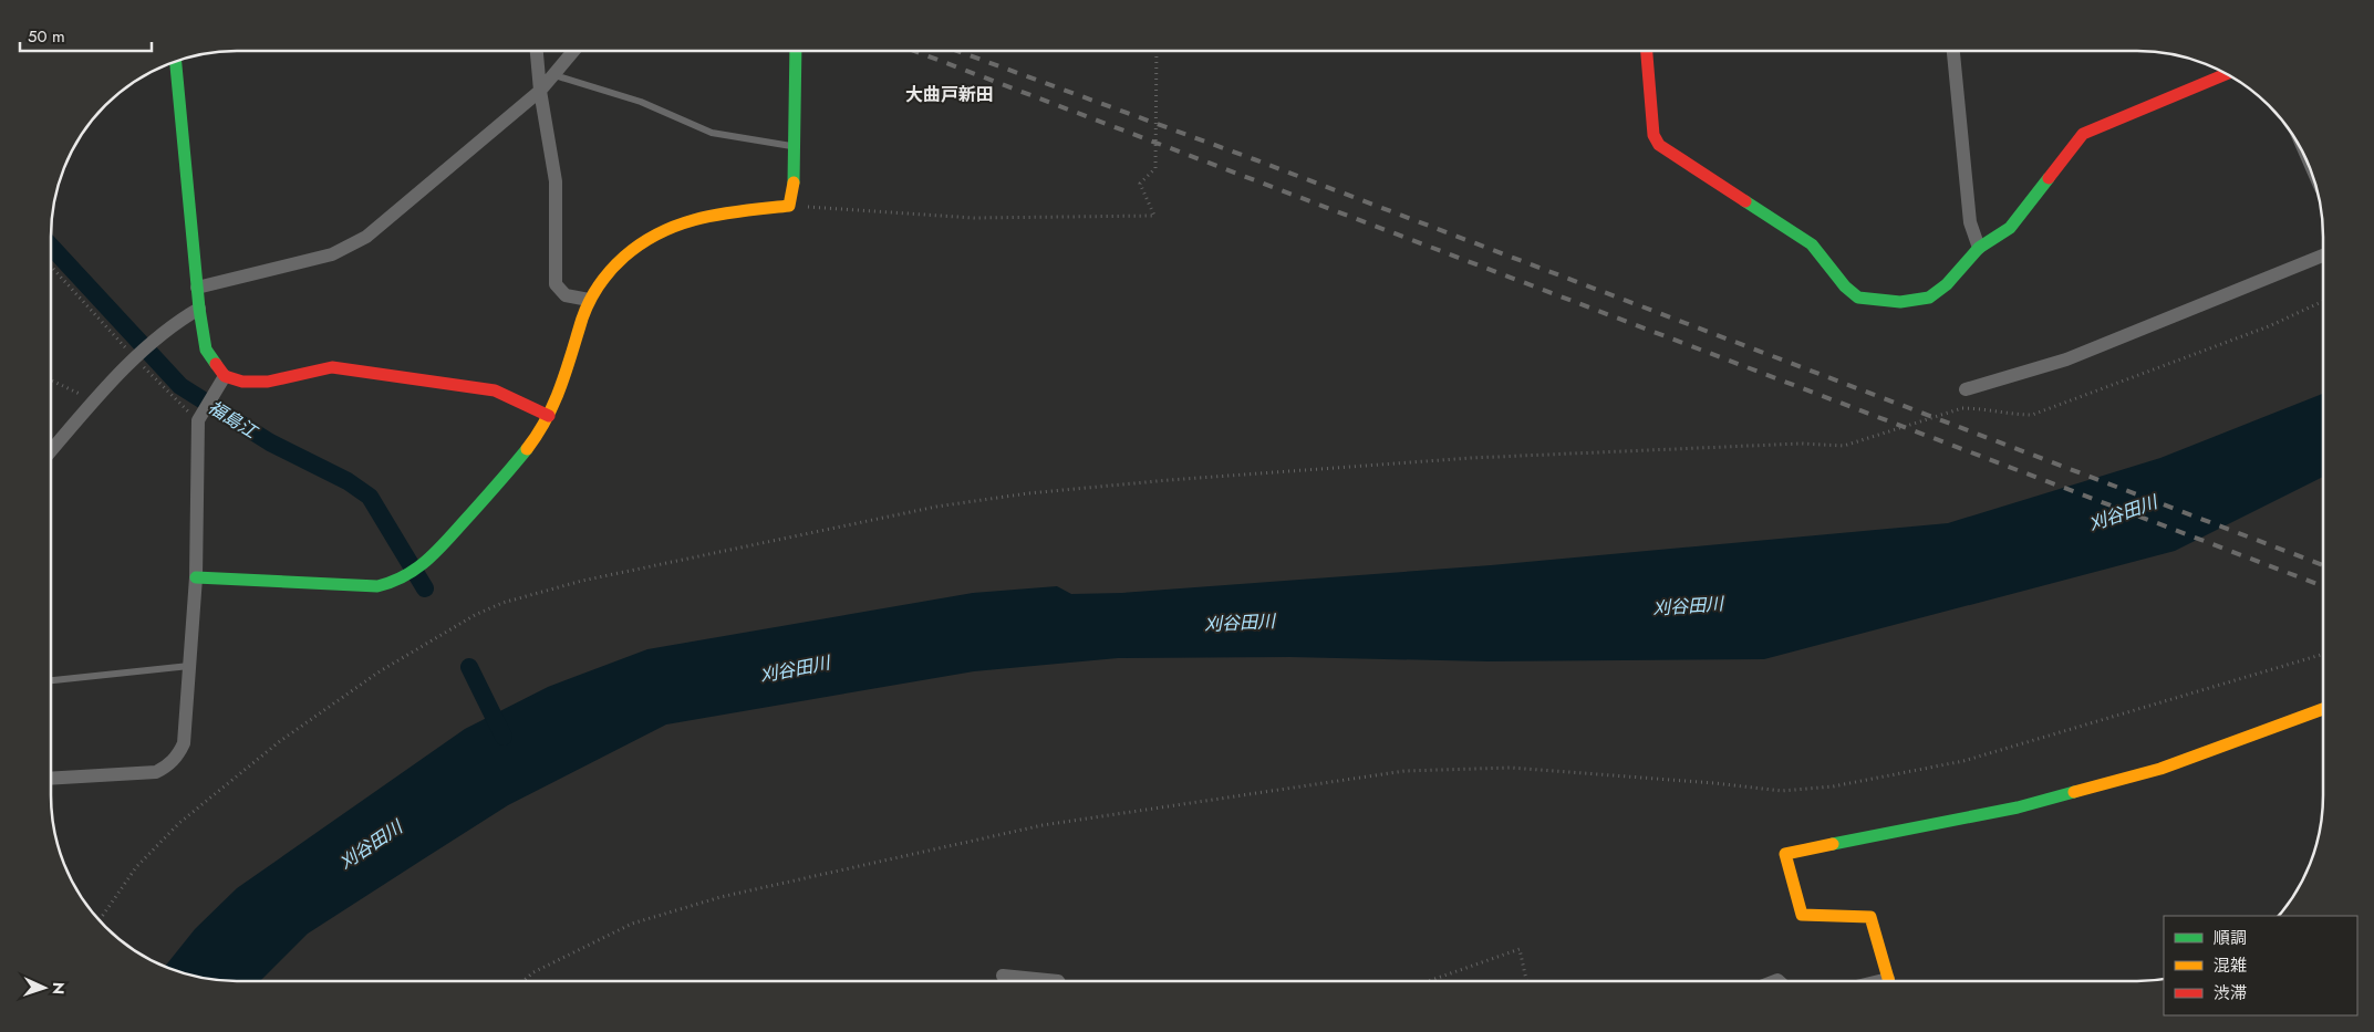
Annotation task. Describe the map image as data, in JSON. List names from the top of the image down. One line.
{"districts":["大曲戸新田"],"water":["福島江","刈谷田川"],"legend":["順調","混雑","渋滞"],"scale_bar":"50 m","north":"right"}
